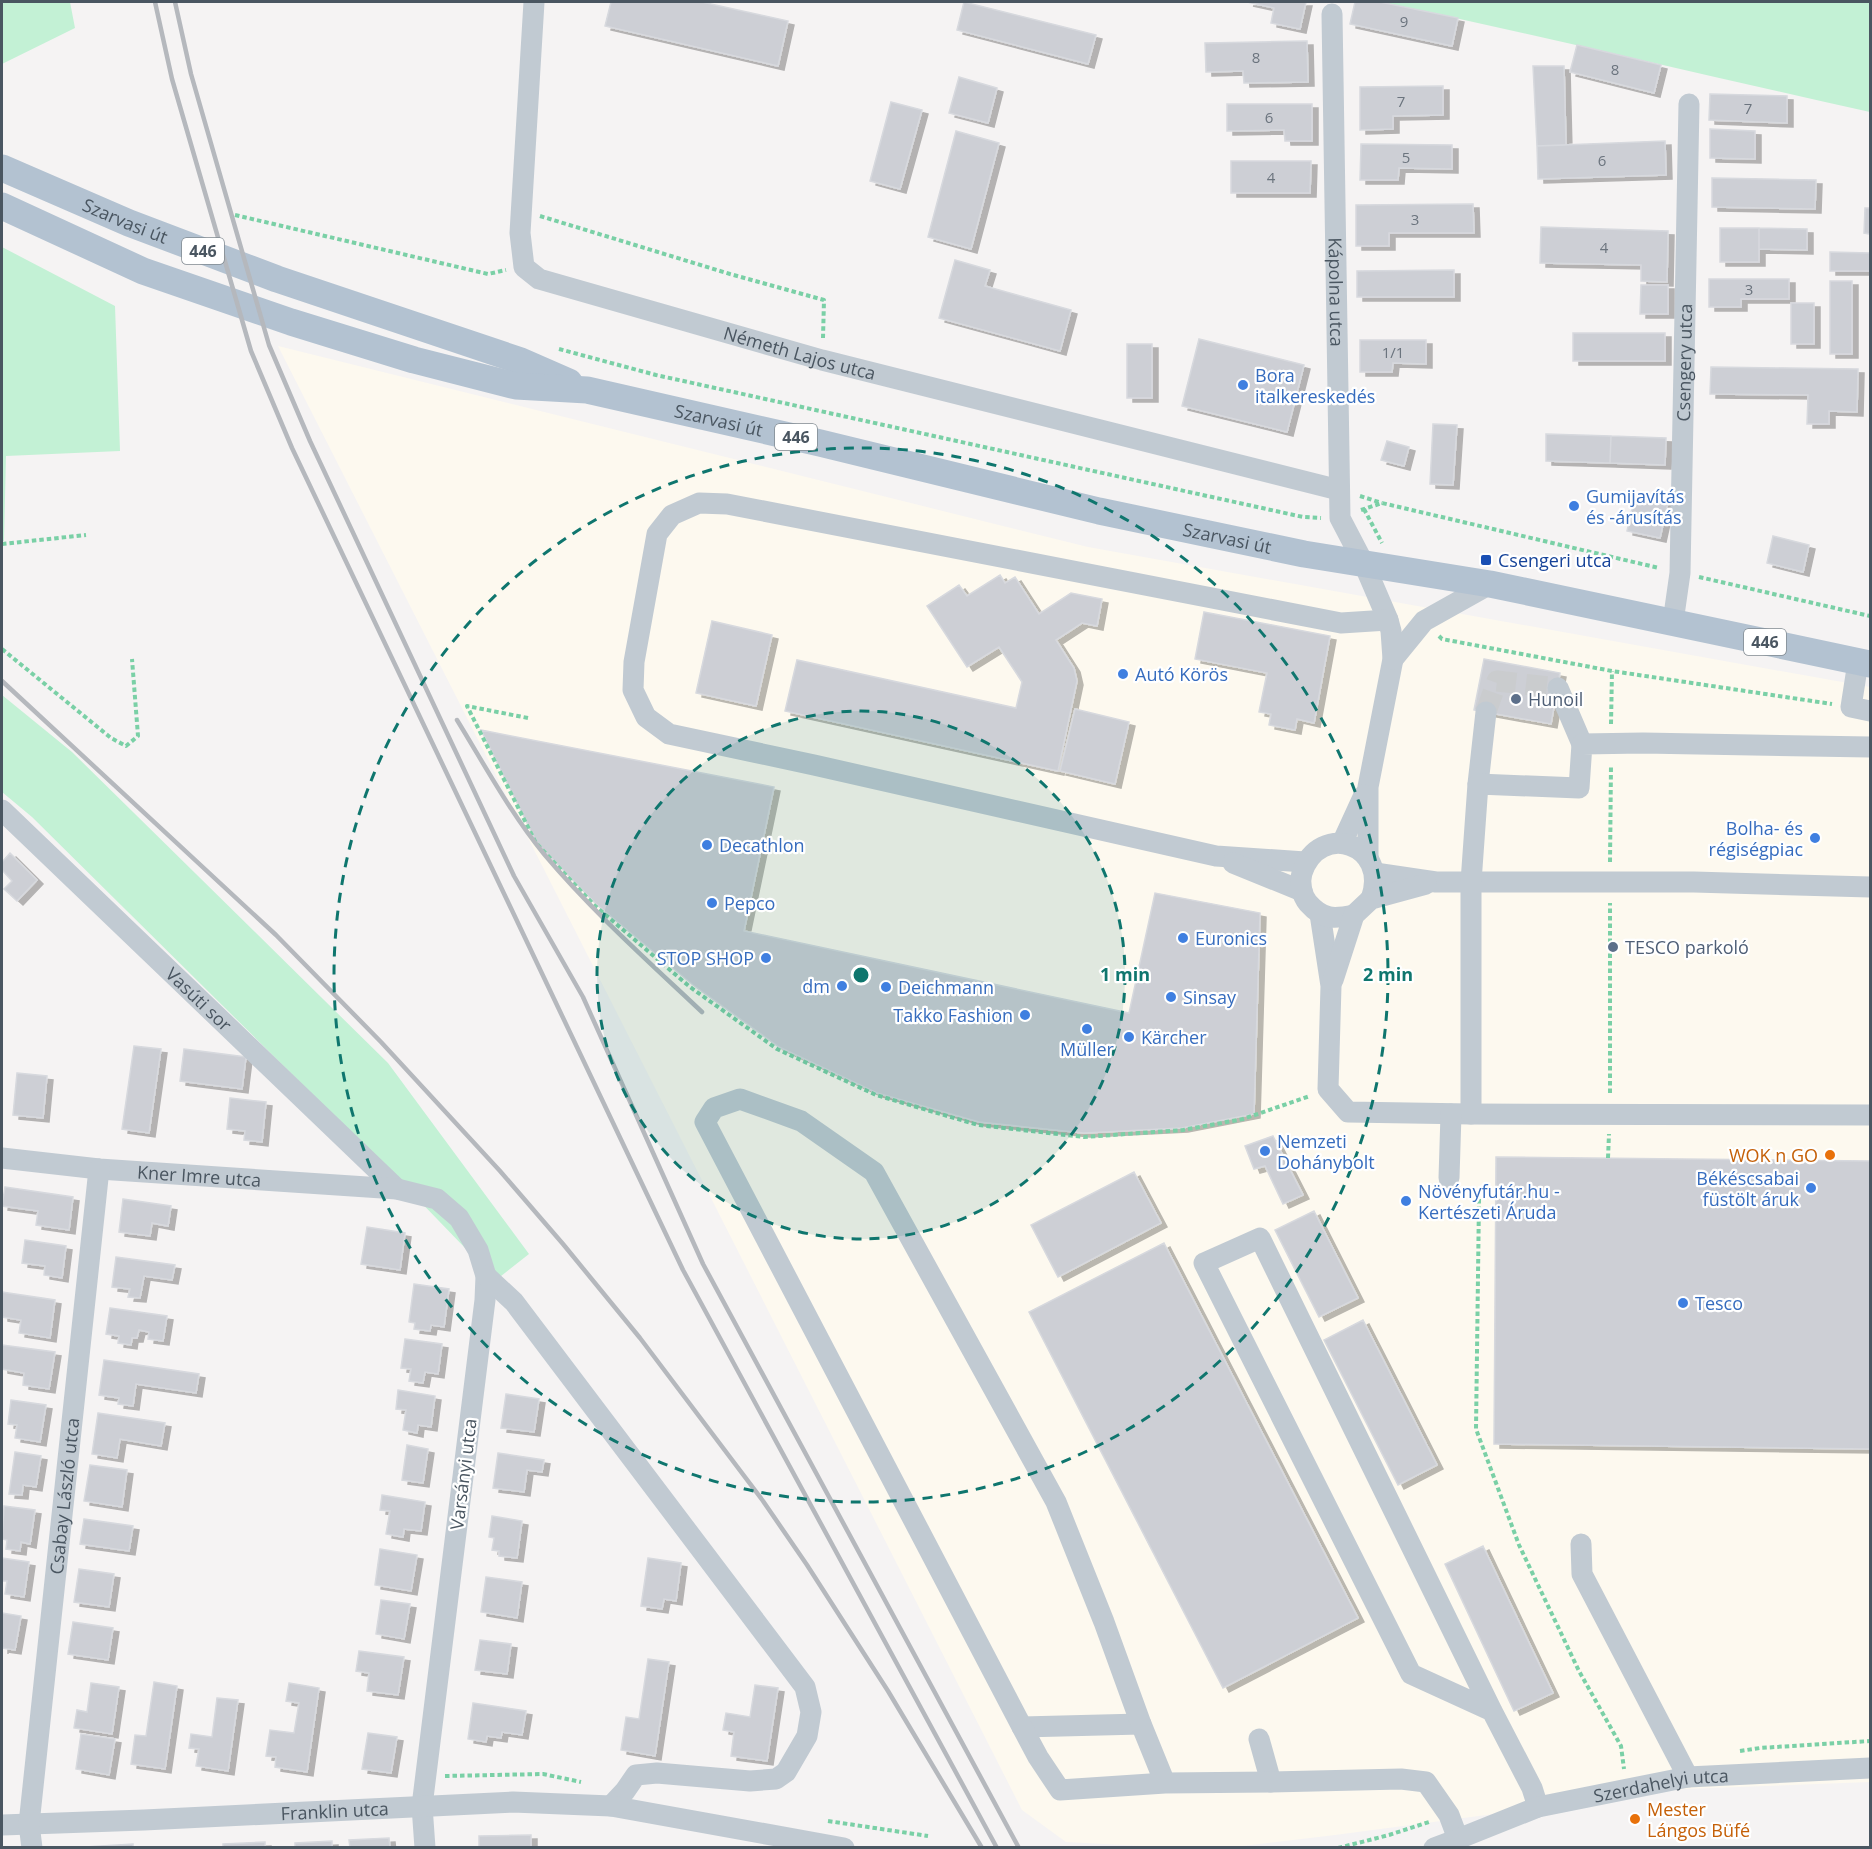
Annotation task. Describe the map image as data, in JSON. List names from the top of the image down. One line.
{"streets":{"main road":["Szarvasi út","446"],"street":["Kápolna utca","Németh Lajos utca","Csengery utca","Vasúti sor","Kner Imre utca","Varsányi utca","Csabay László utca","Szerdahelyi utca","Franklin utca"]},"crossings":[["Szarvasi út","Kápolna utca"],["Szarvasi út","Csengery utca"],["Kápolna utca","Németh Lajos utca"],["Vasúti sor","Kner Imre utca"],["Vasúti sor","Varsányi utca"],["Kner Imre utca","Varsányi utca"],["Kner Imre utca","Csabay László utca"],["Varsányi utca","Franklin utca"],["Csabay László utca","Franklin utca"]],"places":{"other":["Bora italkereskedés","Gumijavítás és -árusítás","Autó Körös","Hunoil","Bolha- és régiségpiac","Decathlon","Pepco","Euronics","TESCO parkoló","STOP SHOP","dm","Deichmann","Sinsay","Takko Fashion","Müller","Kärcher","Nemzeti Dohánybolt","WOK n GO","Békéscsabai füstölt áruk","Növényfutár.hu - Kertészeti Áruda","Tesco","Mester Lángos Büfé"],"transit":["Csengeri utca"]},"house_numbers":["9","8","8","7","7","6","5","6","4","3","4","3","1/1"],"rings":["1 min","2 min"]}
